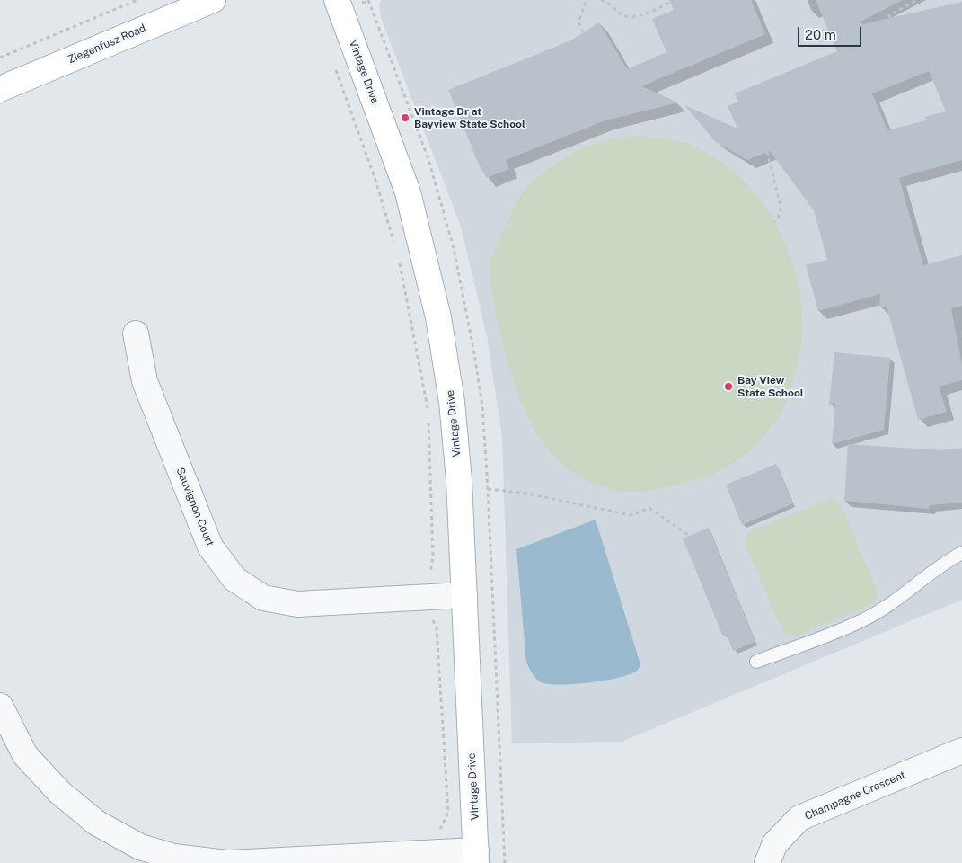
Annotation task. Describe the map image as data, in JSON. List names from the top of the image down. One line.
{"streets":{"street":["Ziegenfusz Road","Vintage Drive","Sauvignon Court","Champagne Crescent"]},"crossings":[["Vintage Drive","Sauvignon Court"]],"places":["Vintage Dr at Bayview State School","Bay View State School"],"scale_bar":"20 m"}
